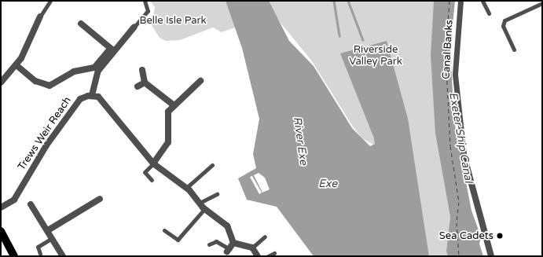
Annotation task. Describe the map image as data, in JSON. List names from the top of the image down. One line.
{"streets":{"street":["Canal Banks","Trews Weir Reach"]},"water":["Exeter Ship Canal","River Exe","Exe"],"parks":["Belle Isle Park","Riverside Valley Park"],"places":["Sea Cadets"]}
